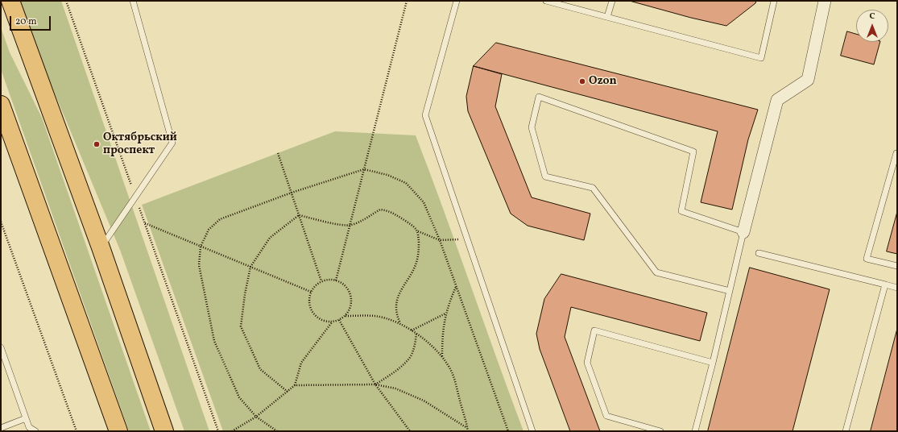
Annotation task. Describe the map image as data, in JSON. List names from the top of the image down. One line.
{"places":["Ozon","Октябрьский проспект"],"scale_bar":"20 m","north":"top"}
